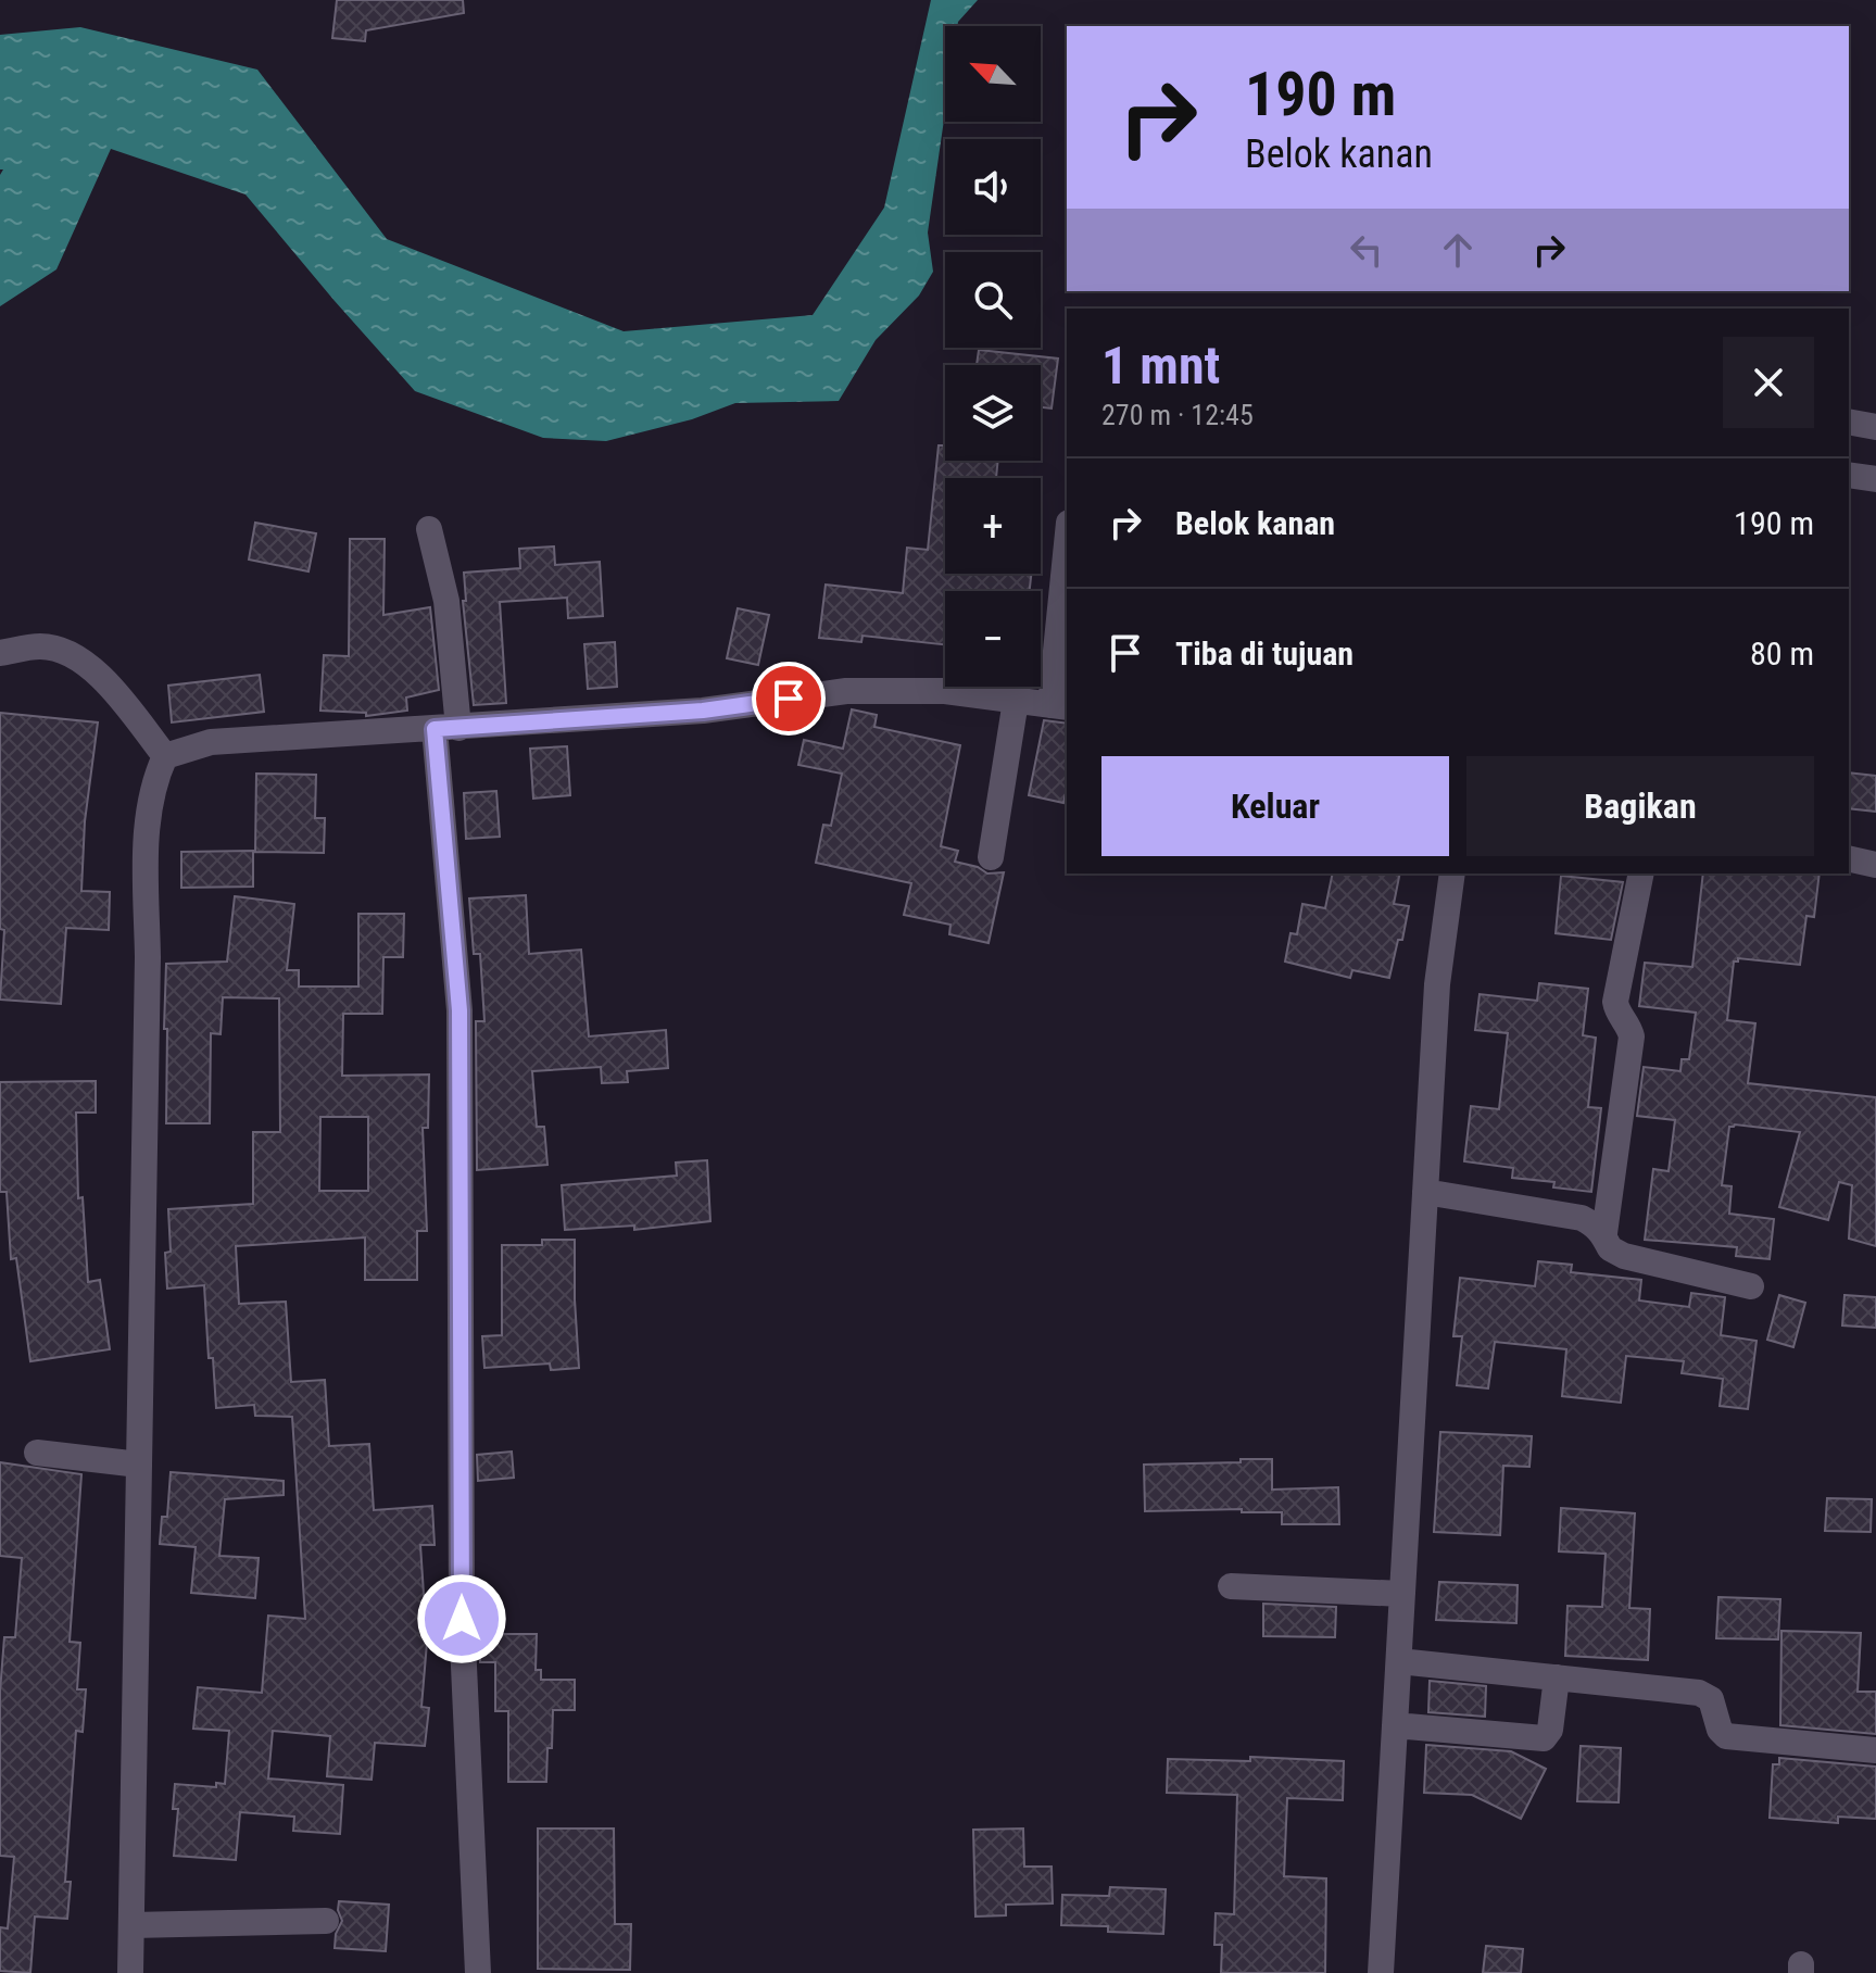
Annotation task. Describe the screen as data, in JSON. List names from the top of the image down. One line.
{"north":"top left","page":{"map_buttons":["+","−"],"turn":["190 m","Belok kanan"],"heading":["1 mnt","270 m · 12:45"],"list":[{"name":"Belok kanan","value":"190 m"},{"name":"Tiba di tujuan","value":"80 m"}],"buttons":["Keluar","Bagikan"]}}
